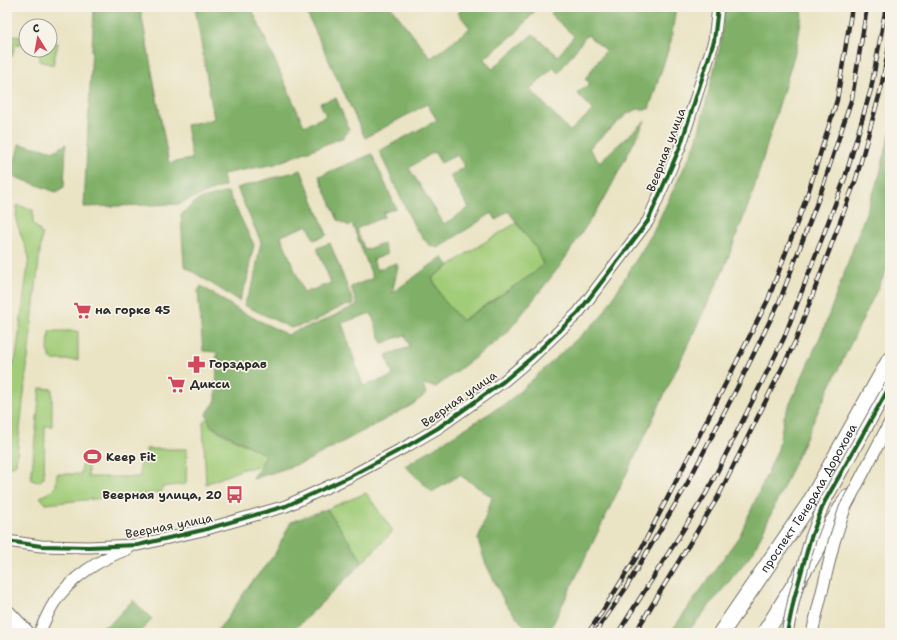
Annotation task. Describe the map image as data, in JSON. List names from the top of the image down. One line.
{"streets":{"main road":["проспект Генерала Дорохова"],"street":["Веерная улица"]},"places":{"supermarket":["на горке 45","Дикси"],"pharmacy":["Горздрав"],"sports":["Keep Fit"],"bus stop":["Веерная улица, 20"]},"north":"top"}
